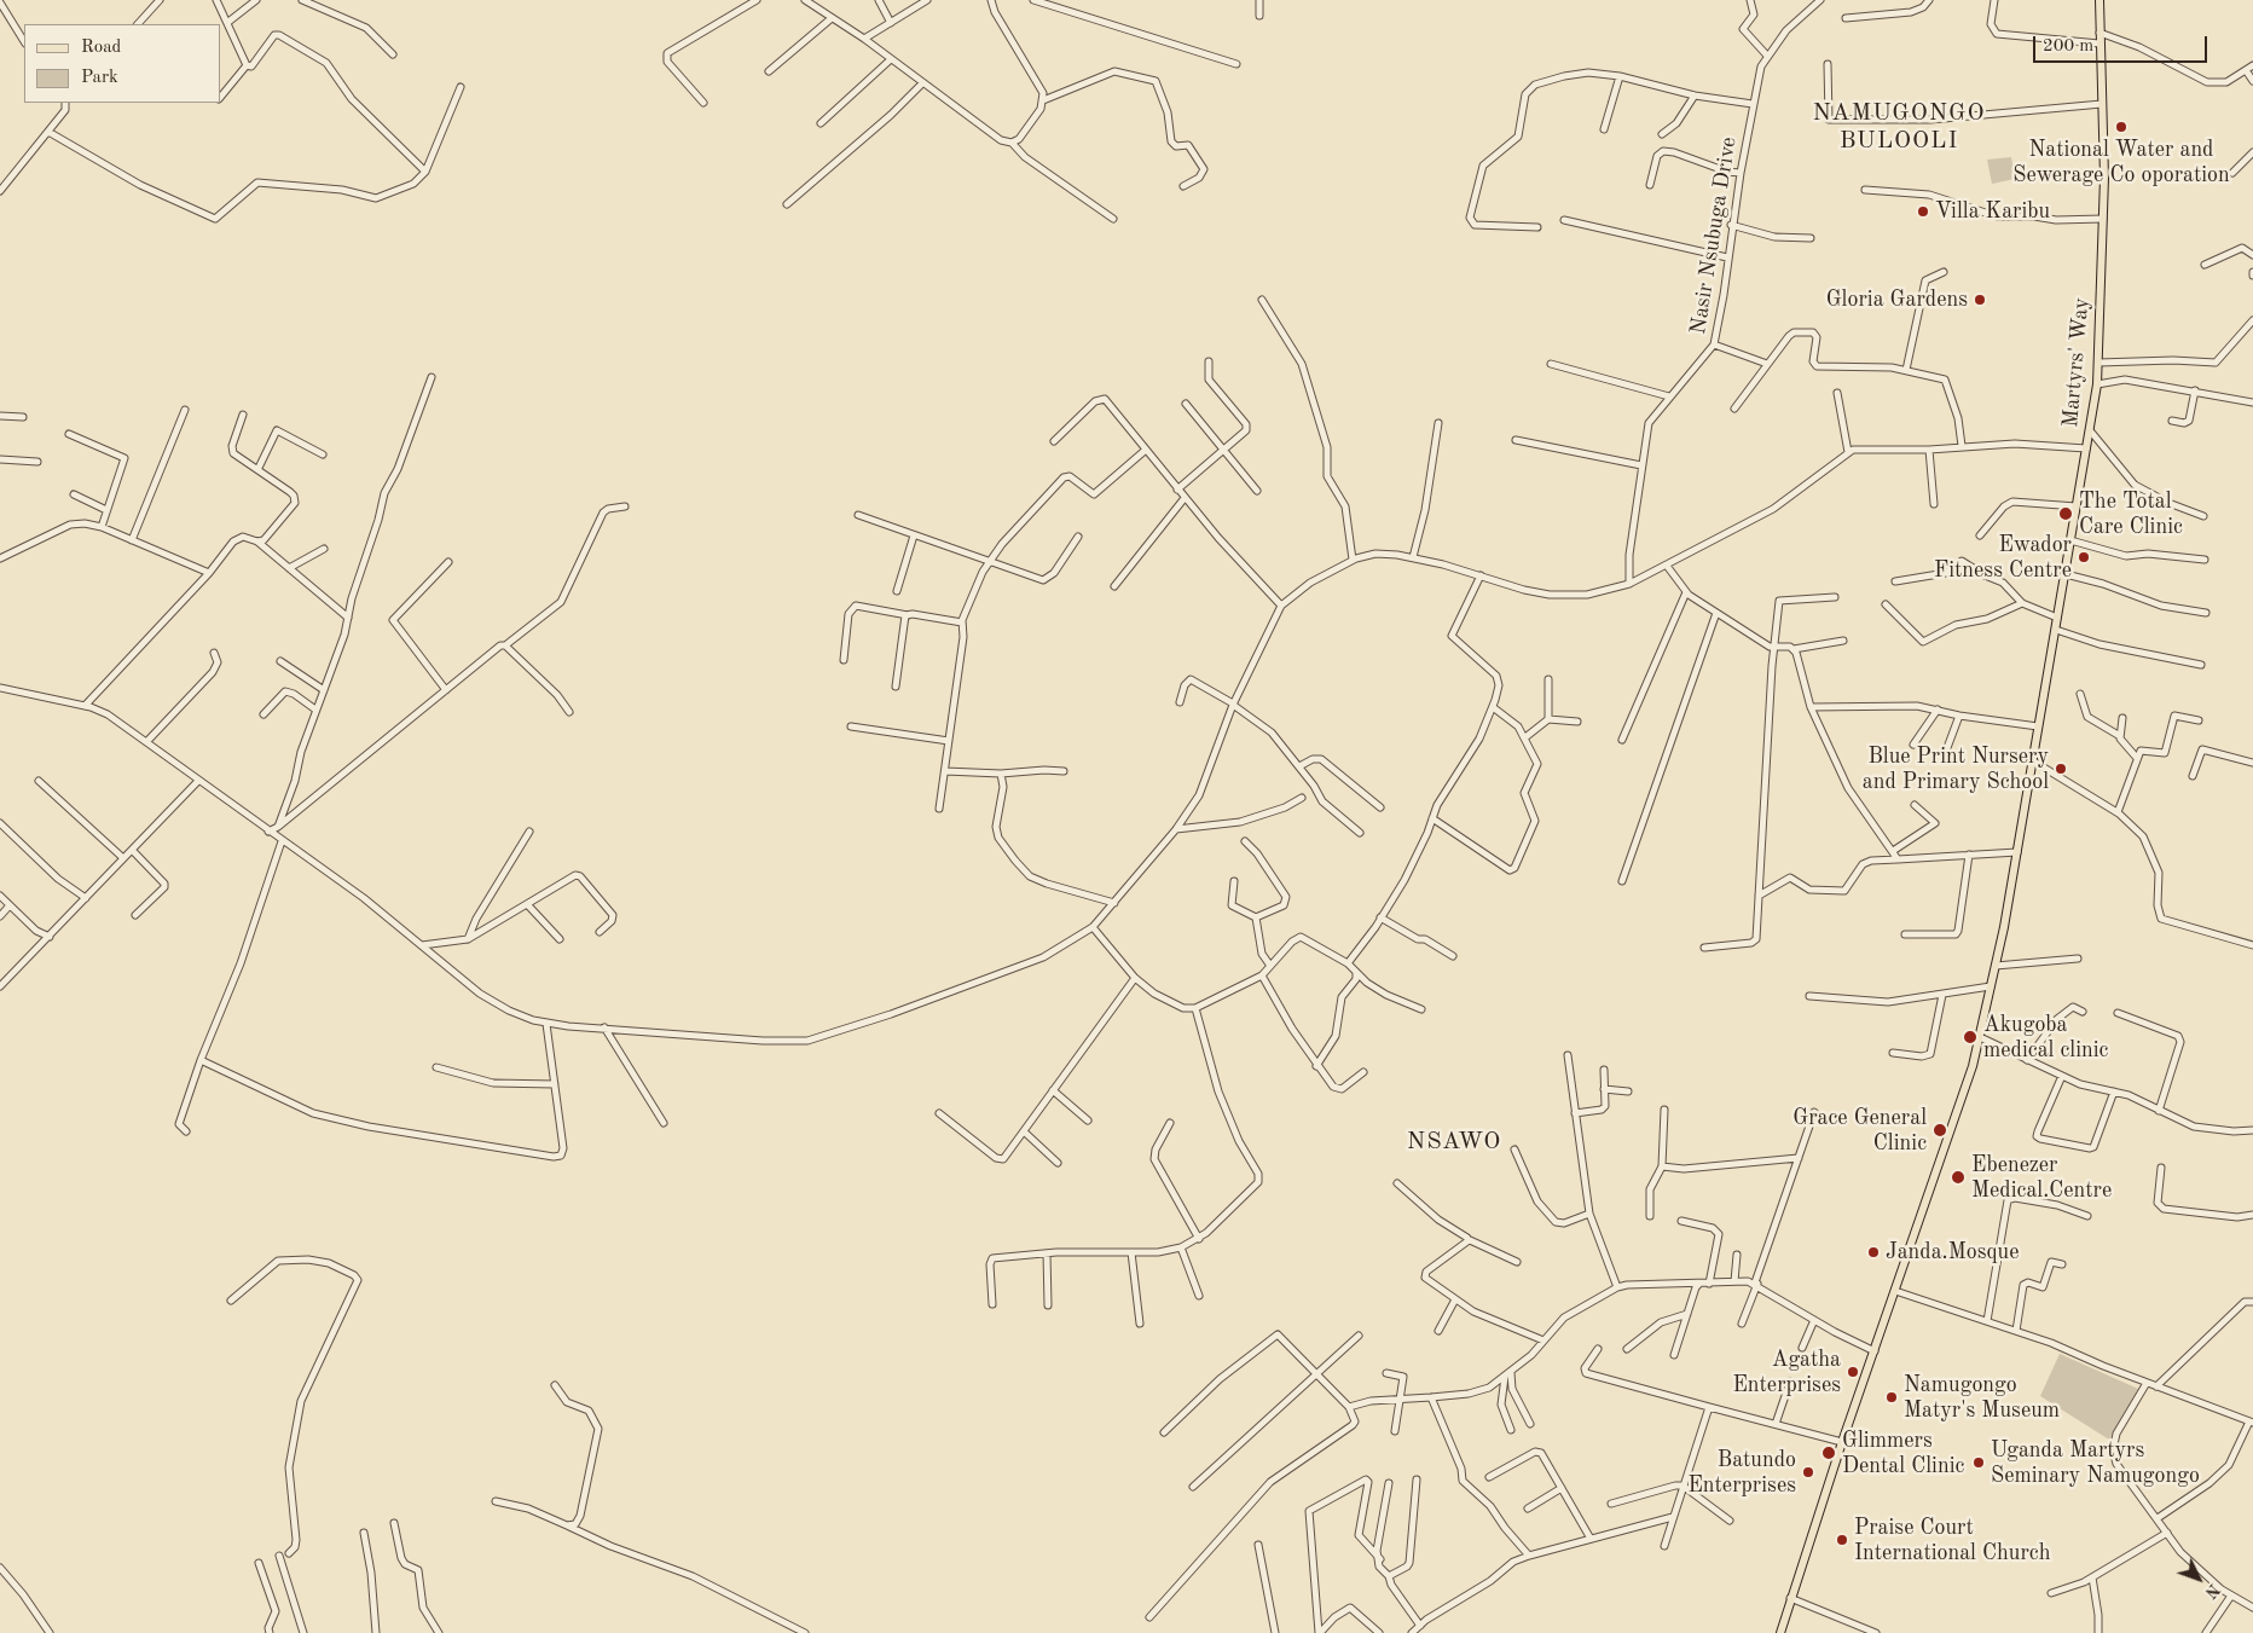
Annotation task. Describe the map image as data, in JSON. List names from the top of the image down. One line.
{"streets":{"main road":["Martyrs' Way"],"street":["Nasir Nsubuga Drive"]},"districts":["NAMUGONGO BULOOLI","NSAWO"],"places":["National Water and Sewerage Co oporation","Villa Karibu","Gloria Gardens","The Total Care Clinic","Ewador Fitness Centre","Blue Print Nursery and Primary School","Akugoba medical clinic","Grace General Clinic","Ebenezer Medical.Centre","Janda.Mosque","Agatha Enterprises","Namugongo Matyr's Museum","Glimmers Dental Clinic","Uganda Martyrs Seminary Namugongo","Batundo Enterprises","Praise Court International Church"],"legend":["Road","Park"],"scale_bar":"200 m","north":"bottom right"}
